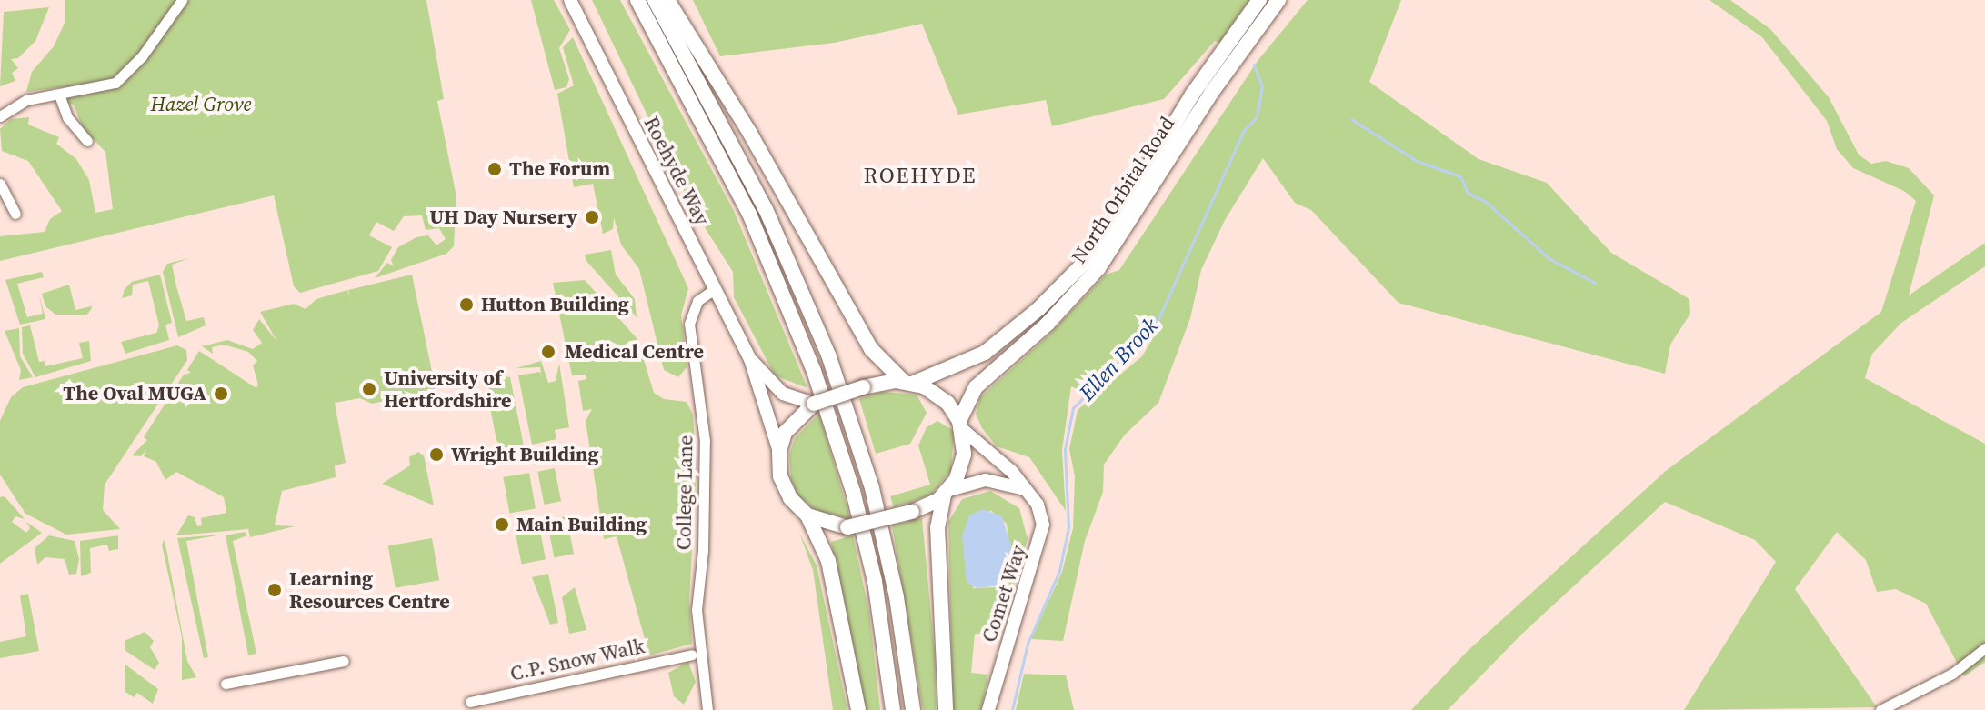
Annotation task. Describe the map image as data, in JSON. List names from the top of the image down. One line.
{"streets":{"highway":["North Orbital Road"],"main road":["Roehyde Way","Comet Way"],"street":["College Lane","C.P. Snow Walk"]},"crossings":[["Roehyde Way","North Orbital Road"],["Roehyde Way","College Lane"],["Roehyde Way","Comet Way"],["North Orbital Road","Comet Way"]],"districts":["ROEHYDE"],"water":["Ellen Brook"],"parks":["Hazel Grove"],"places":["The Forum","UH Day Nursery","Hutton Building","Medical Centre","University of Hertfordshire","The Oval MUGA","Wright Building","Main Building","Learning Resources Centre"]}
